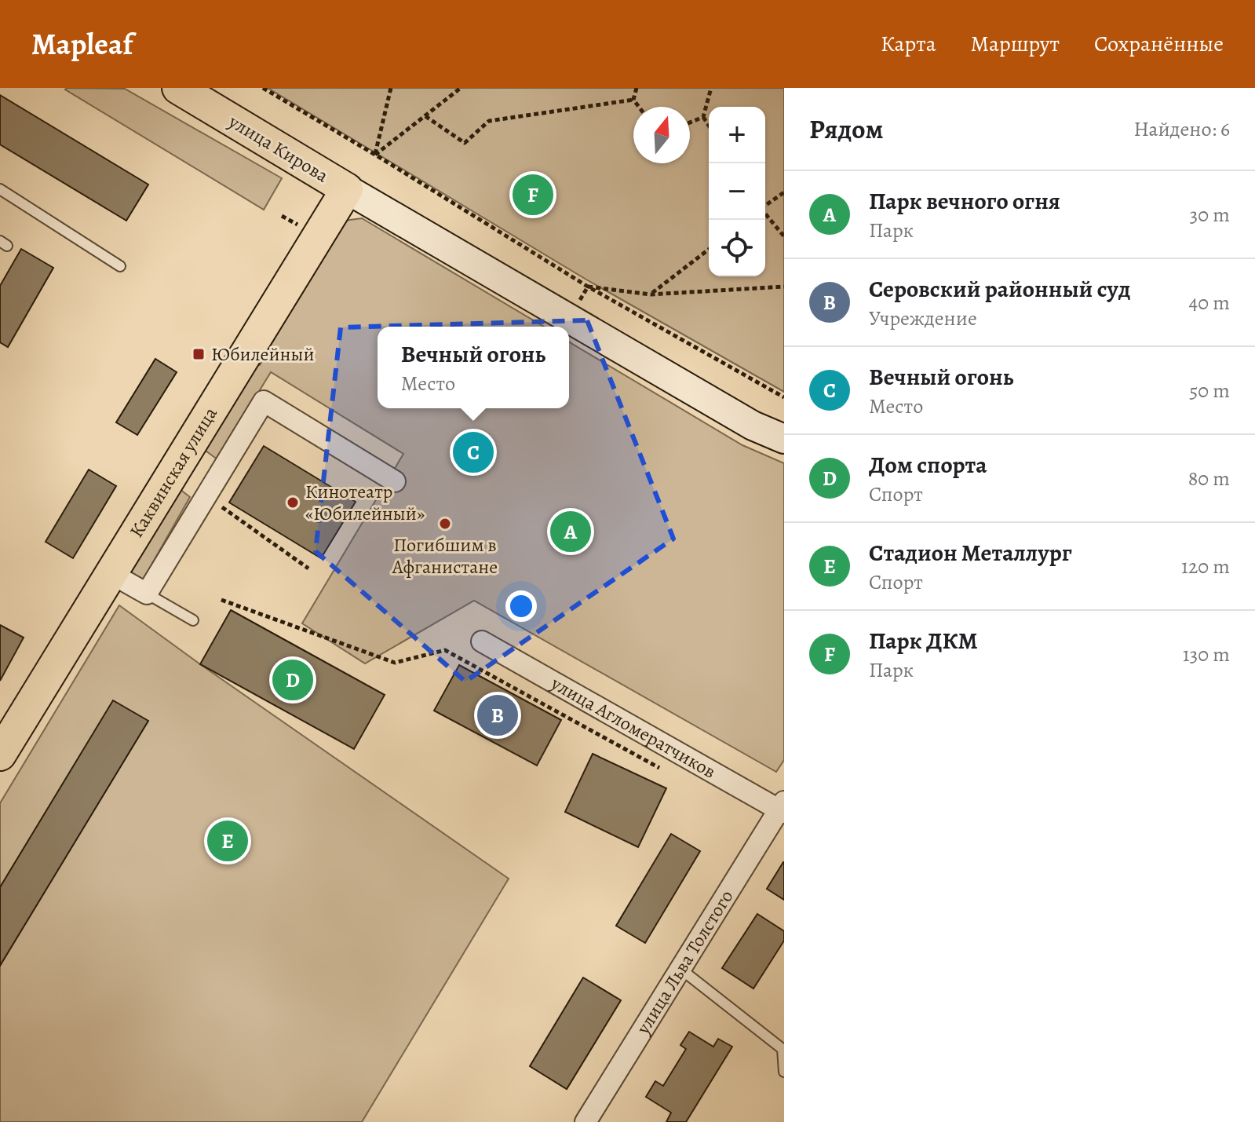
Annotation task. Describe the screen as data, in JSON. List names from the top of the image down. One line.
{"streets":{"main road":["улица Кирова","Каквинская улица"],"street":["улица Агломератчиков","улица Льва Толстого"]},"crossings":[["улица Кирова","Каквинская улица"],["улица Агломератчиков","улица Льва Толстого"]],"places":{"transit":["Юбилейный"],"other":["Кинотеатр «Юбилейный»","Погибшим в Афганистане"]},"north":"top","page":{"header":"Mapleaf","nav":["Карта","Маршрут","Сохранённые"],"heading":["Рядом","Найдено: 6"],"map_buttons":["+","−"],"list":[{"mark":"A","name":"Парк вечного огня","note":"Парк","value":"30 m"},{"mark":"B","name":"Серовский районный суд","note":"Учреждение","value":"40 m"},{"mark":"C","name":"Вечный огонь","note":"Место","value":"50 m"},{"mark":"D","name":"Дом спорта","note":"Спорт","value":"80 m"},{"mark":"E","name":"Стадион Металлург","note":"Спорт","value":"120 m"},{"mark":"F","name":"Парк ДКМ","note":"Парк","value":"130 m"}],"pins":["F","C","A","D","B","E"],"popup":["Вечный огонь","Место"]}}
